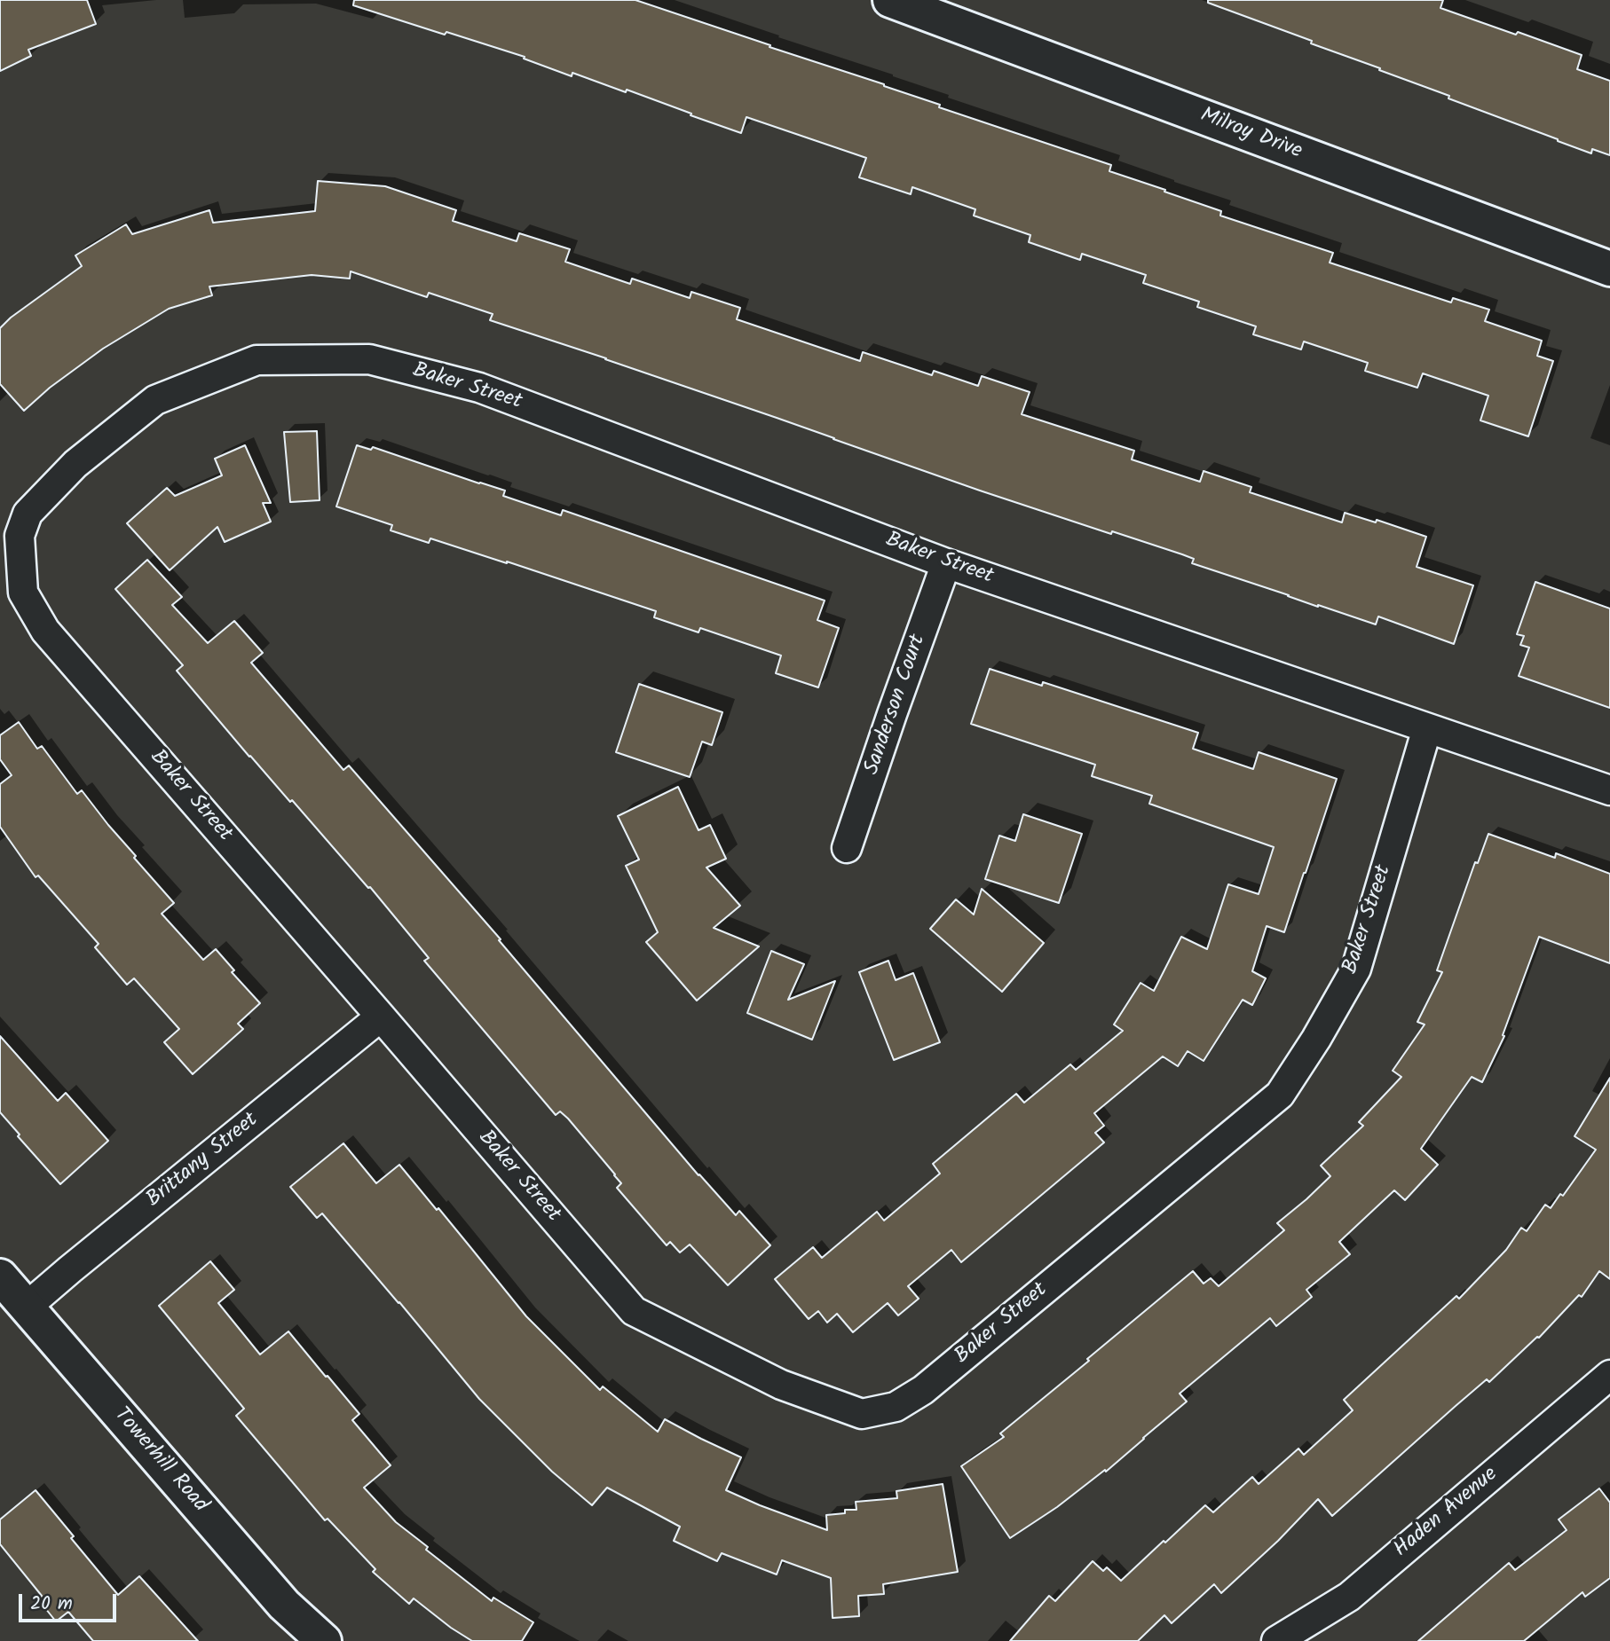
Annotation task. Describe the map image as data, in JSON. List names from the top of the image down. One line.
{"streets":{"street":["Milroy Drive","Baker Street","Sanderson Court","Brittany Street","Towerhill Road","Haden Avenue"]},"crossings":[["Baker Street","Sanderson Court"],["Baker Street","Brittany Street"],["Brittany Street","Towerhill Road"]],"scale_bar":"20 m"}
